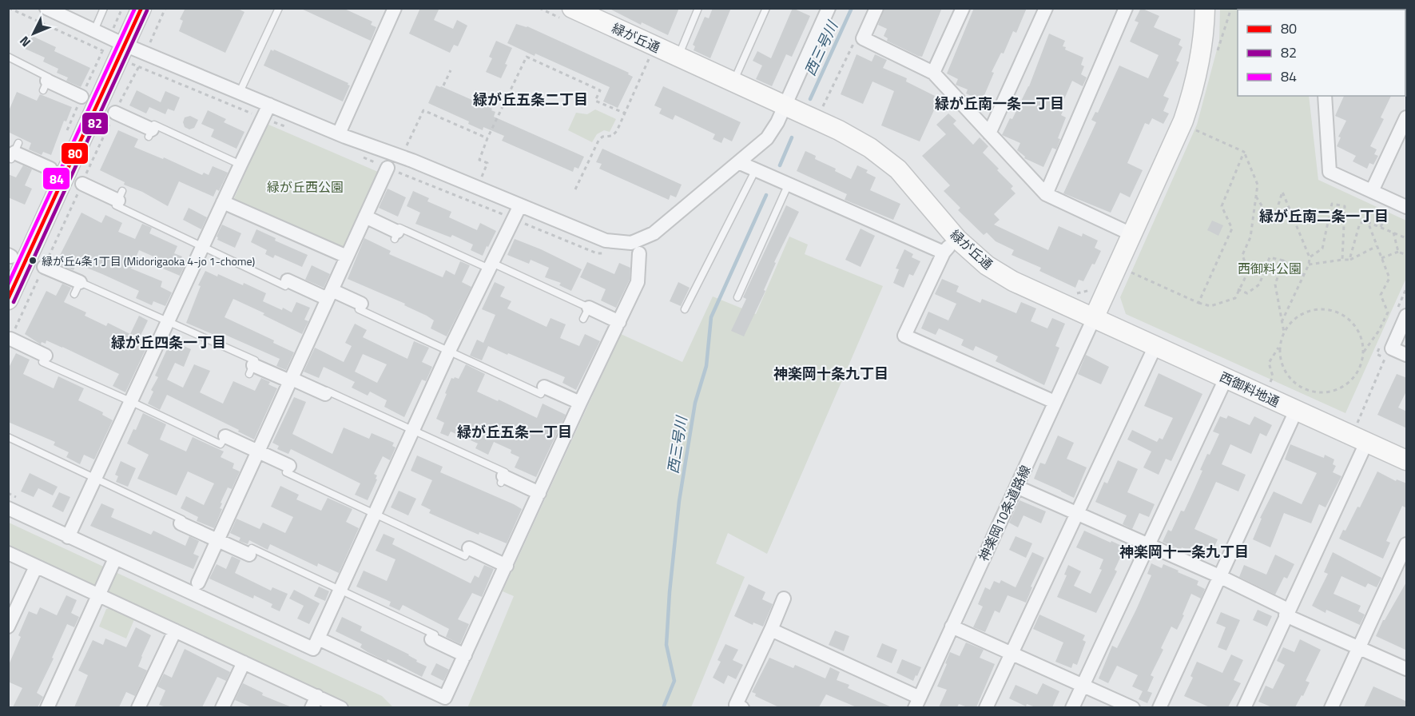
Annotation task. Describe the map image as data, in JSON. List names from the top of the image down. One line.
{"streets":{"street":["緑が丘通","西御料地通","神楽岡10条道路線"]},"crossings":[["緑が丘通","西御料地通"],["緑が丘通","神楽岡10条道路線"],["西御料地通","神楽岡10条道路線"]],"districts":["緑が丘五条二丁目","緑が丘南一条一丁目","緑が丘南二条一丁目","緑が丘四条一丁目","神楽岡十条九丁目","緑が丘五条一丁目","神楽岡十一条九丁目"],"water":["西三号川"],"parks":["緑が丘西公園","西御料公園"],"places":["緑が丘4条1丁目 (Midorigaoka 4-jo 1-chome)"],"lines":["transit line 80","transit line 84","transit line 82"],"legend":["80","82","84"],"north":"bottom left"}
